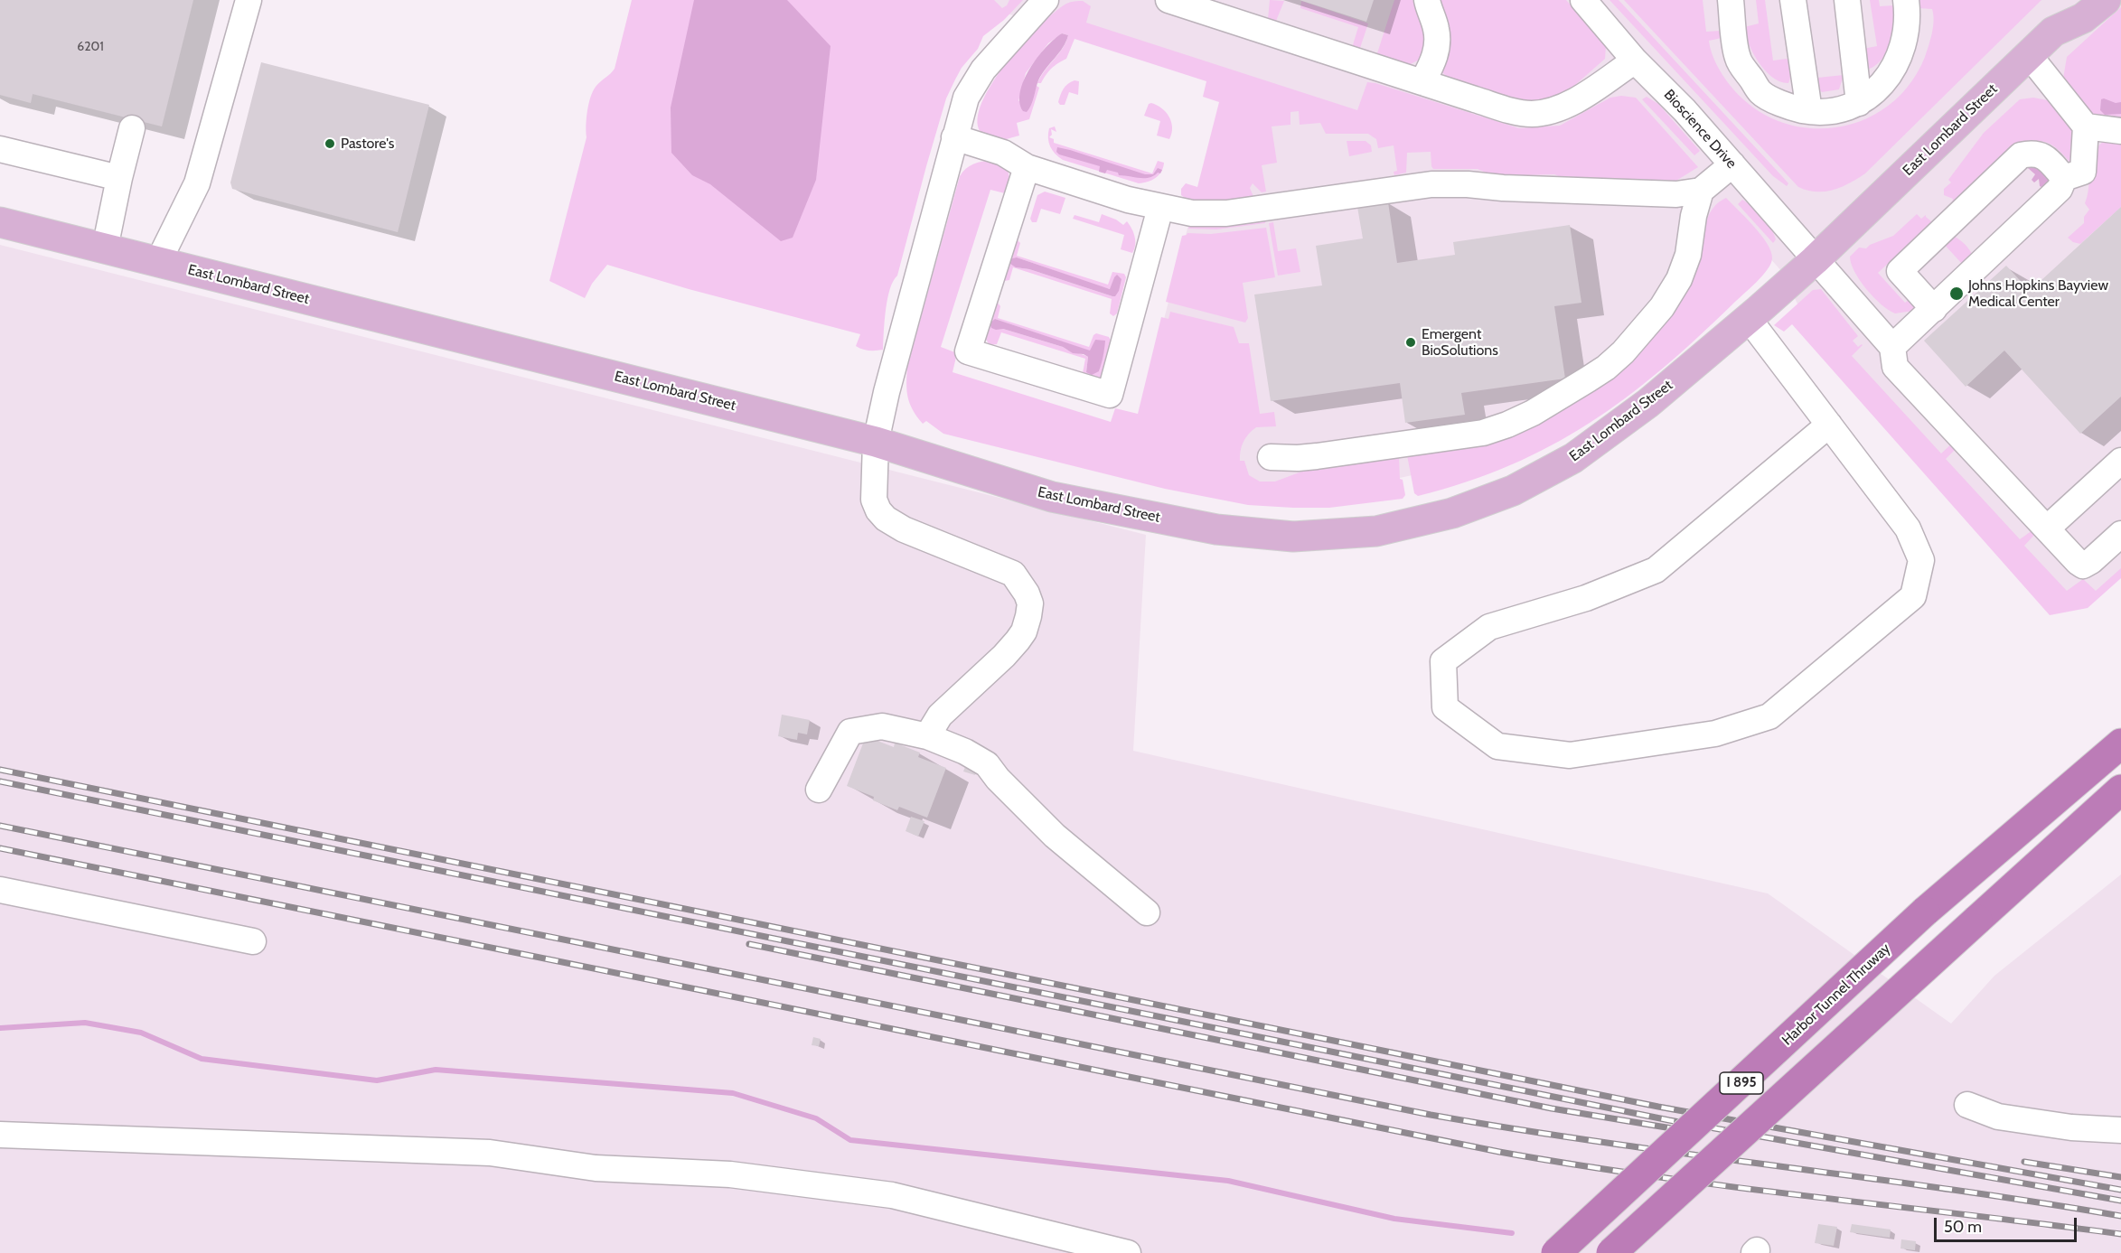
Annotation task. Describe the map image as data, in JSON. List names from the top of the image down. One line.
{"streets":{"highway":["Harbor Tunnel Thruway","I 895"],"main road":["East Lombard Street"],"street":["Bioscience Drive"]},"crossings":[["Bioscience Drive","East Lombard Street"]],"places":["Pastore's","Johns Hopkins Bayview Medical Center","Emergent BioSolutions"],"house_numbers":["6201"],"scale_bar":"50 m"}
